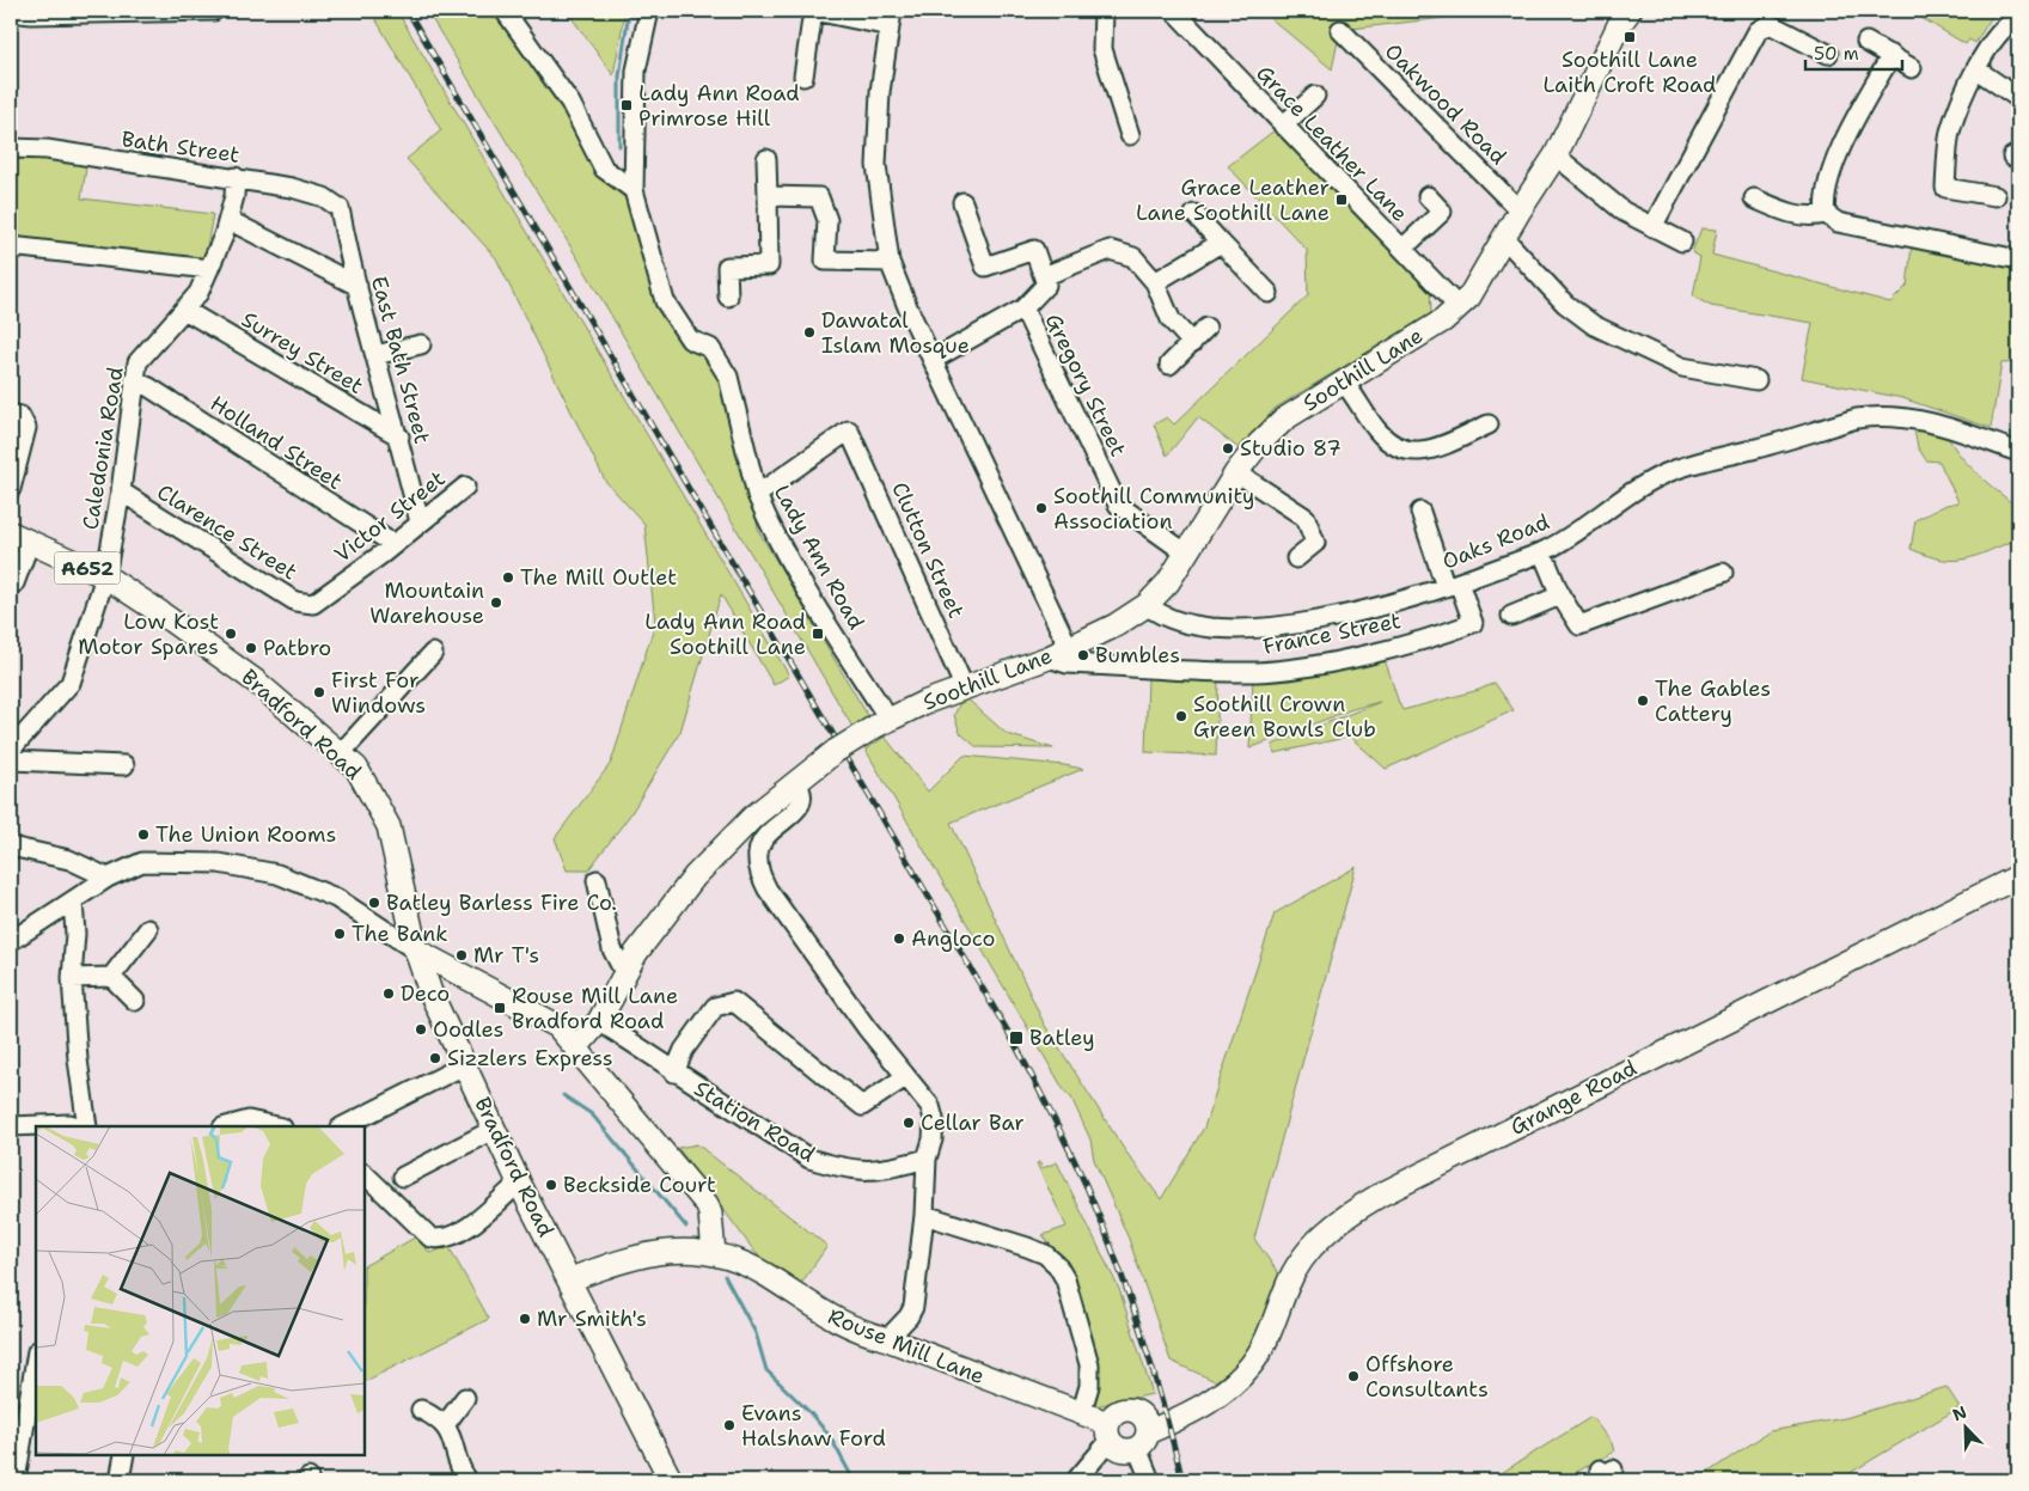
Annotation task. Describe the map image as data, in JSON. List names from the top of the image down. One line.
{"streets":{"main road":["Soothill Lane","A652","Bradford Road","Grange Road","Rouse Mill Lane"],"street":["Oakwood Road","Grace Leather Lane","Bath Street","Surrey Street","East Bath Street","Gregory Street","Holland Street","Caledonia Road","Victor Street","Clarence Street","Oaks Road","Clutton Street","Lady Ann Road","France Street","Station Road"]},"crossings":[["Oakwood Road","Soothill Lane"],["Grace Leather Lane","Soothill Lane"],["Bath Street","East Bath Street"],["Bath Street","Caledonia Road"],["Surrey Street","East Bath Street"],["Surrey Street","Caledonia Road"],["East Bath Street","Victor Street"],["Soothill Lane","Gregory Street"],["Soothill Lane","Oaks Road"],["Soothill Lane","Clutton Street"],["Soothill Lane","Lady Ann Road"],["Soothill Lane","France Street"],["Soothill Lane","Station Road"],["Holland Street","Caledonia Road"],["Holland Street","Victor Street"],["Caledonia Road","Clarence Street"],["Caledonia Road","Bradford Road"],["Victor Street","Clarence Street"],["Oaks Road","France Street"],["Clutton Street","Lady Ann Road"],["Bradford Road","Rouse Mill Lane"],["Grange Road","Rouse Mill Lane"]],"places":{"transit":["Soothill Lane Laith Croft Road","Lady Ann Road Primrose Hill","Grace Leather Lane Soothill Lane","Lady Ann Road Soothill Lane","Rouse Mill Lane Bradford Road","Batley"],"other":["Dawatal Islam Mosque","Studio 87","Soothill Community Association","The Mill Outlet","Mountain Warehouse","Low Kost Motor Spares","Patbro","Bumbles","First For Windows","The Gables Cattery","Soothill Crown Green Bowls Club","The Union Rooms","Batley Barless Fire Co.","The Bank","Angloco","Mr T's","Deco","Oodles","Sizzlers Express","Cellar Bar","Beckside Court","Mr Smith's","Offshore Consultants","Evans Halshaw Ford"]},"scale_bar":"50 m","north":"top left"}
